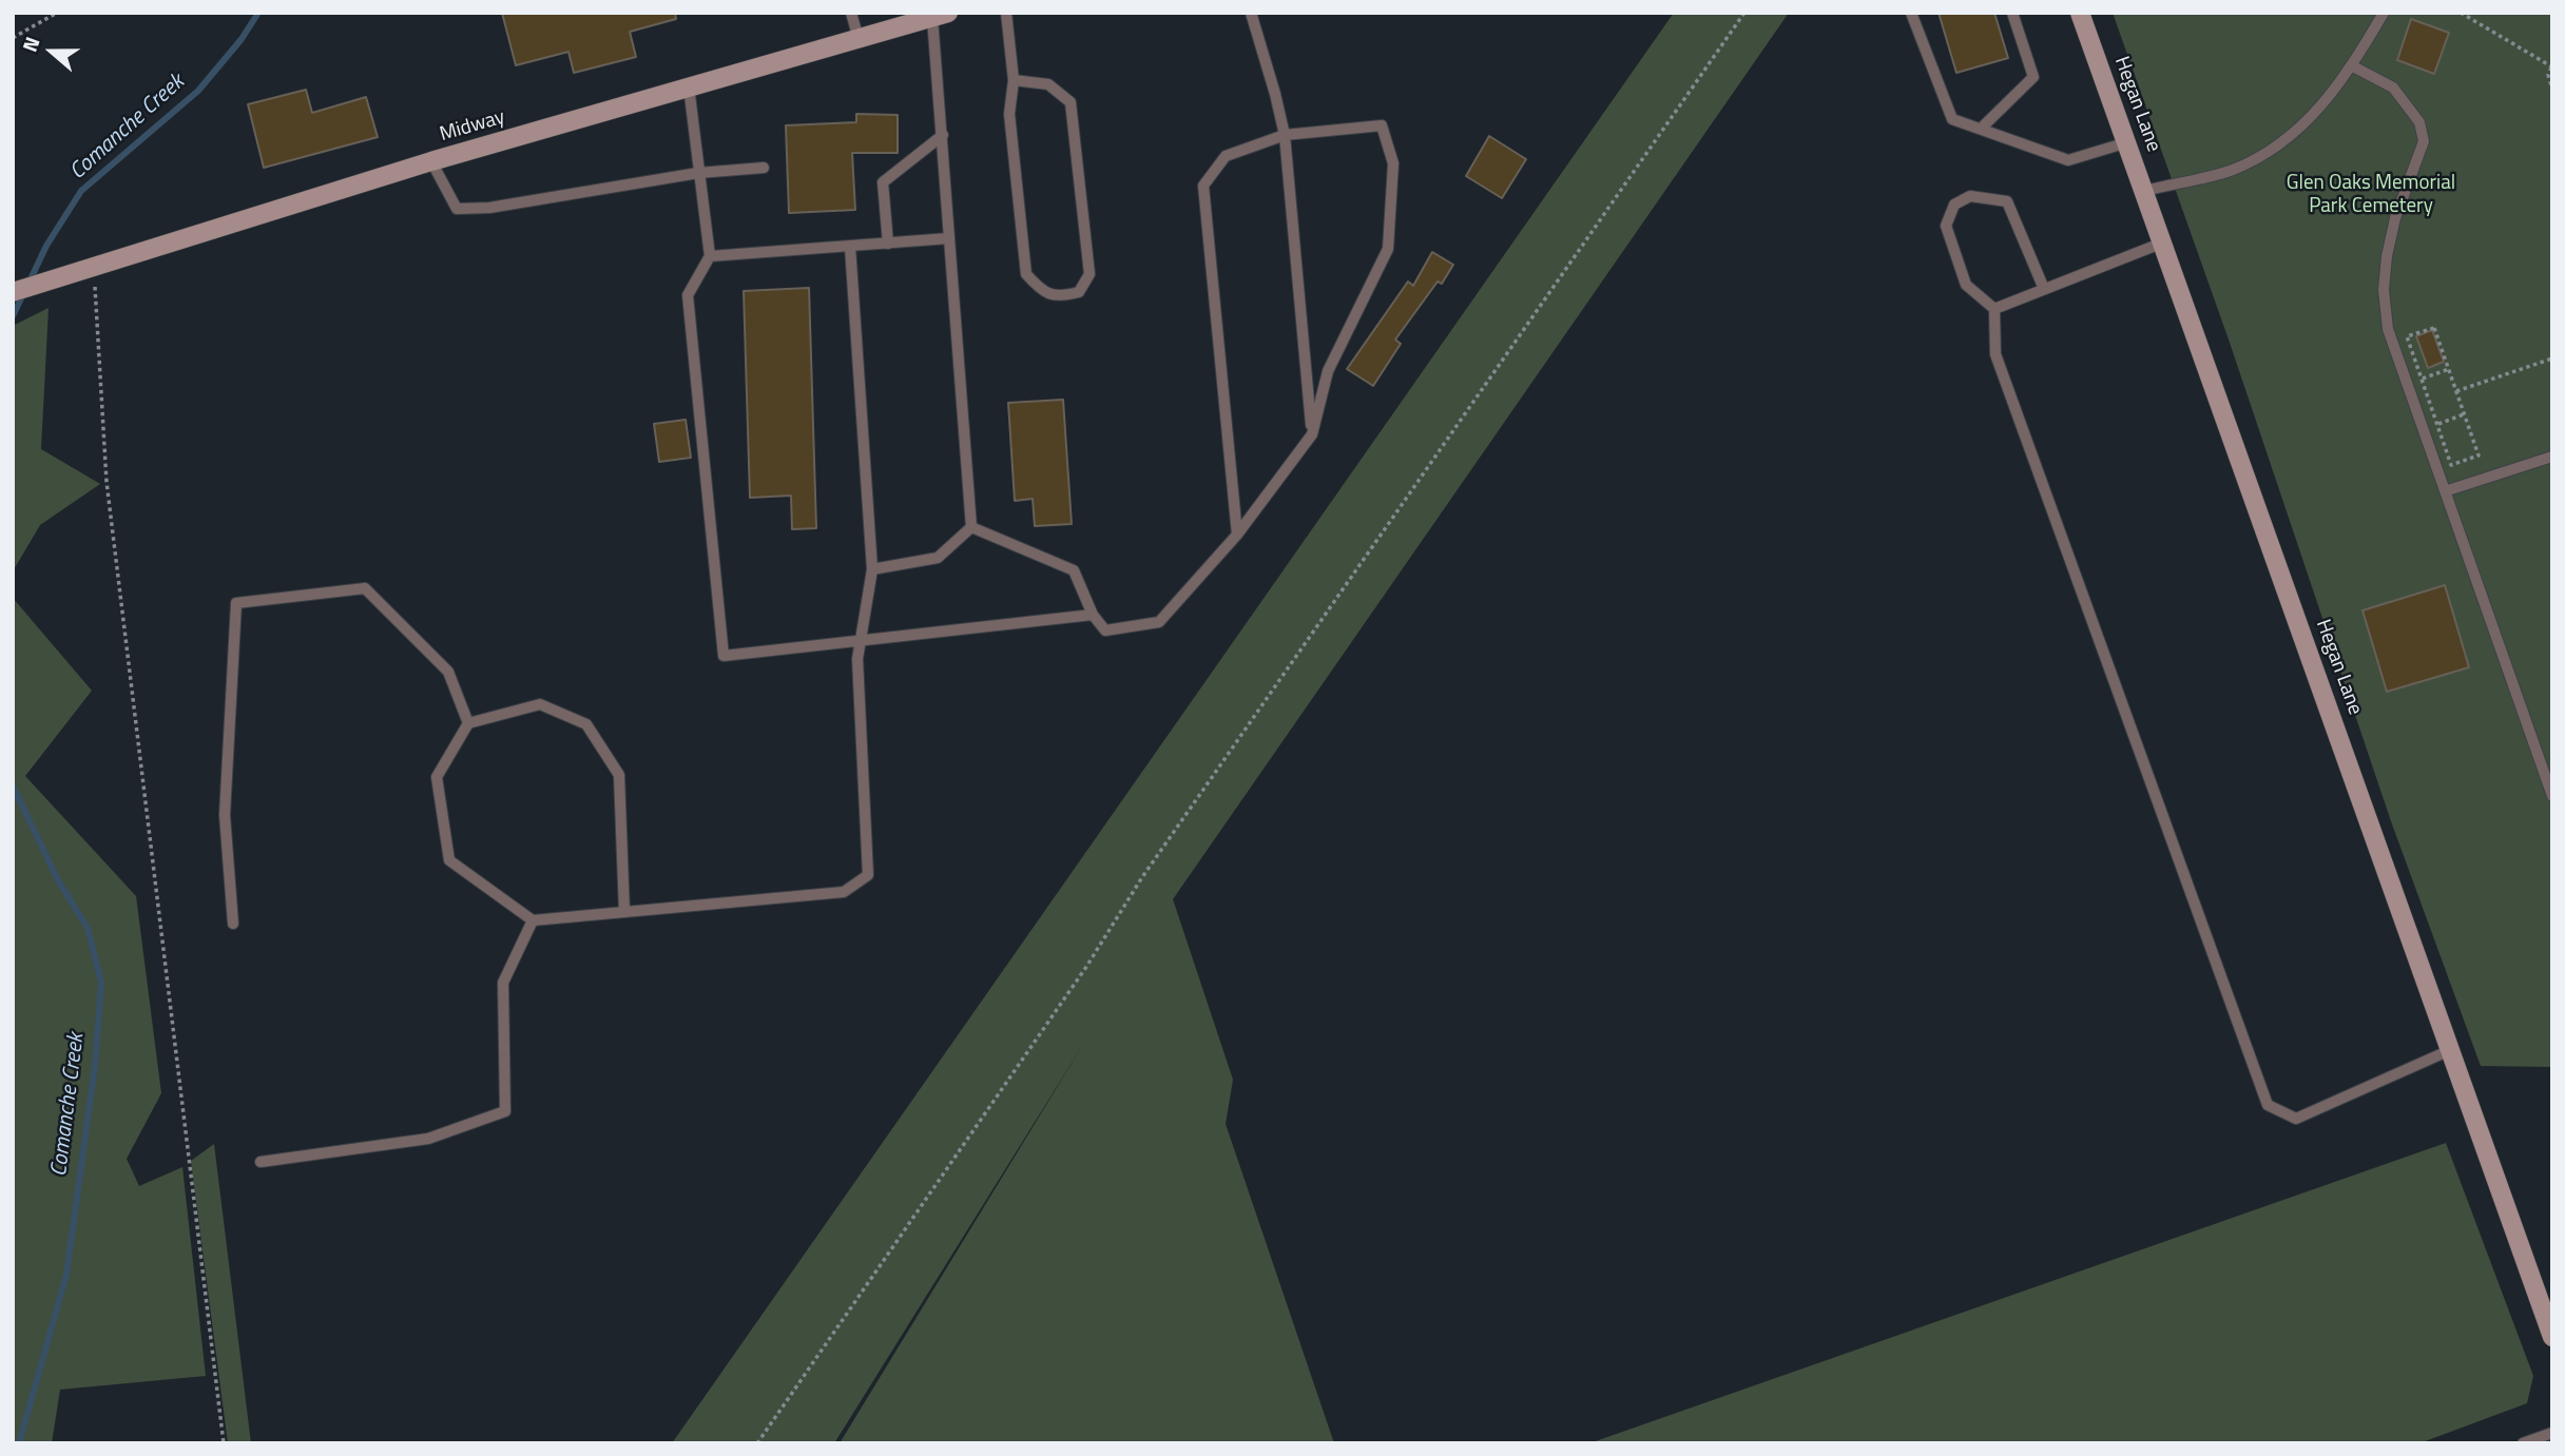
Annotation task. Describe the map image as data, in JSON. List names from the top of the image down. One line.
{"streets":{"street":["Hegan Lane","Midway"]},"water":["Comanche Creek"],"parks":["Glen Oaks Memorial Park Cemetery"],"north":"left"}
